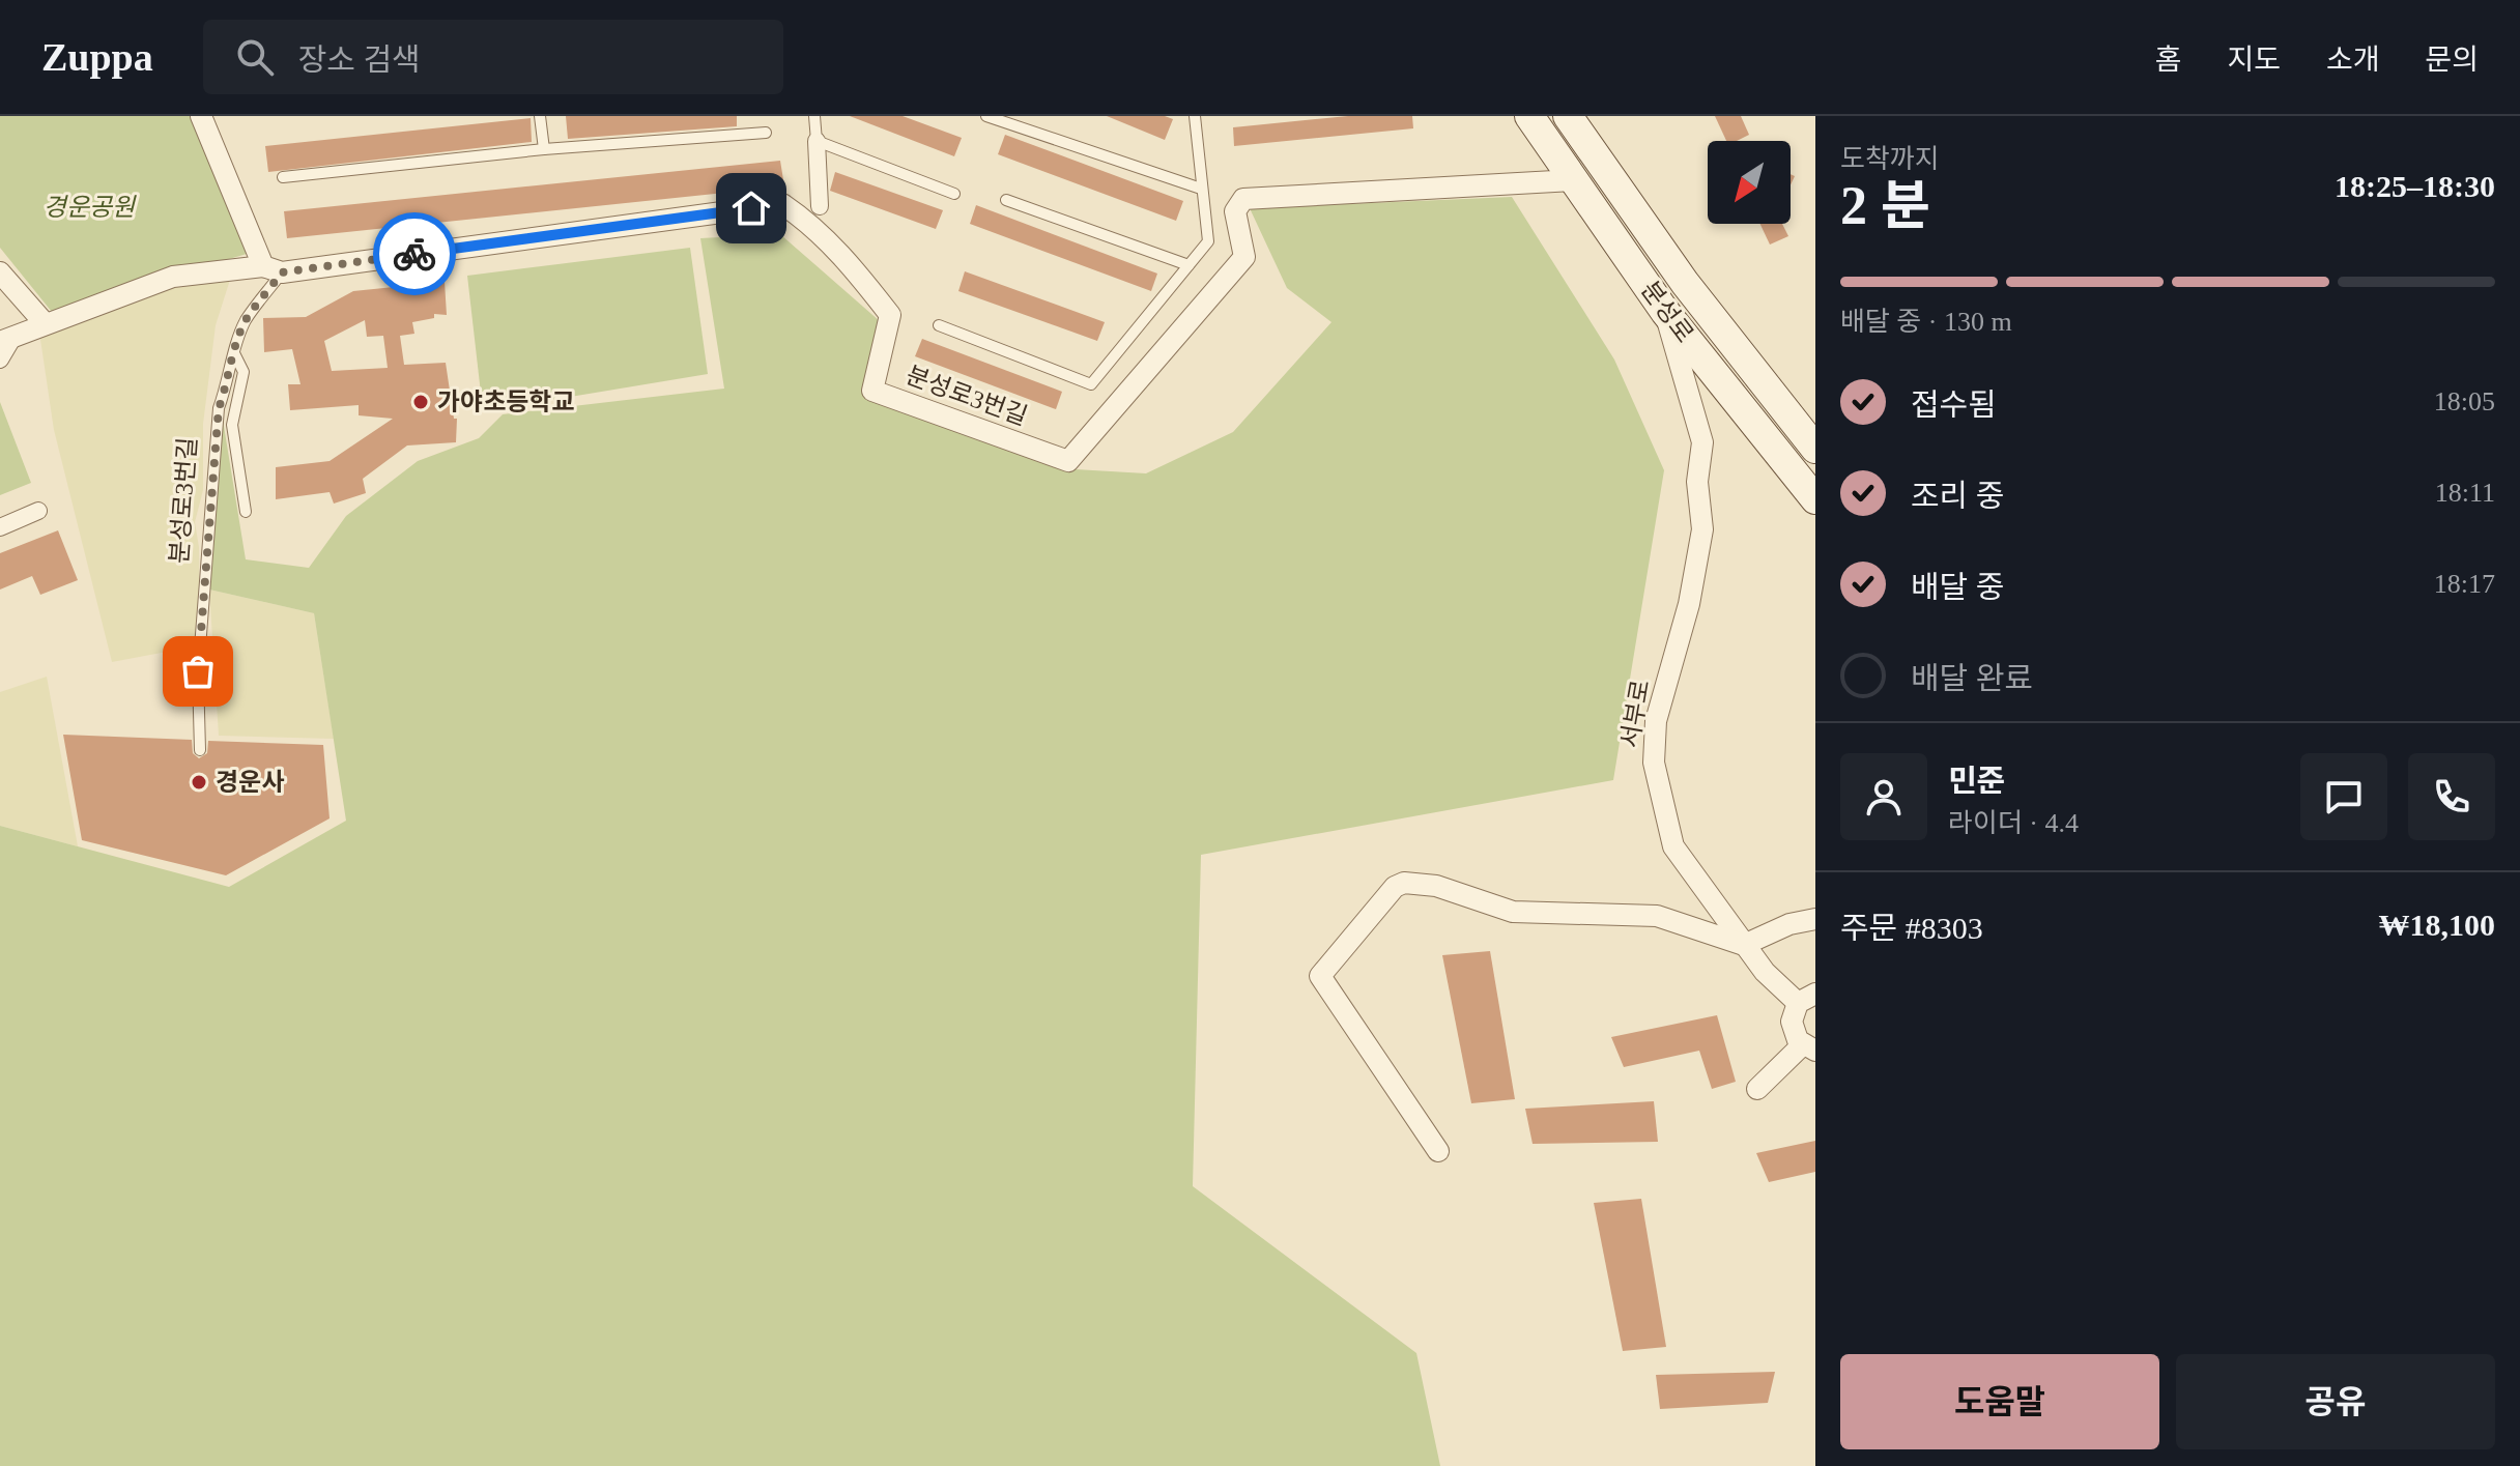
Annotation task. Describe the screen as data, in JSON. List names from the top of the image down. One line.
{"streets":{"main road":["분성로"],"street":["분성로3번길","서부로"]},"crossings":[["분성로","분성로3번길"],["분성로","서부로"]],"parks":["경운공원"],"places":["가야초등학교","경운사"],"north":"bottom left","page":{"header":"Zuppa","search":"장소 검색","nav":["홈","지도","소개","문의"],"heading":["2 분","도착까지","18:25–18:30"],"panel":["민준","라이더 · 4.4","주문 #8303","₩18,100"],"bar":"배달 중 · 130 m","list":[["접수됨","18:05"],["조리 중","18:11"],["배달 중","18:17"],"배달 완료"],"buttons":["도움말","공유"]}}
